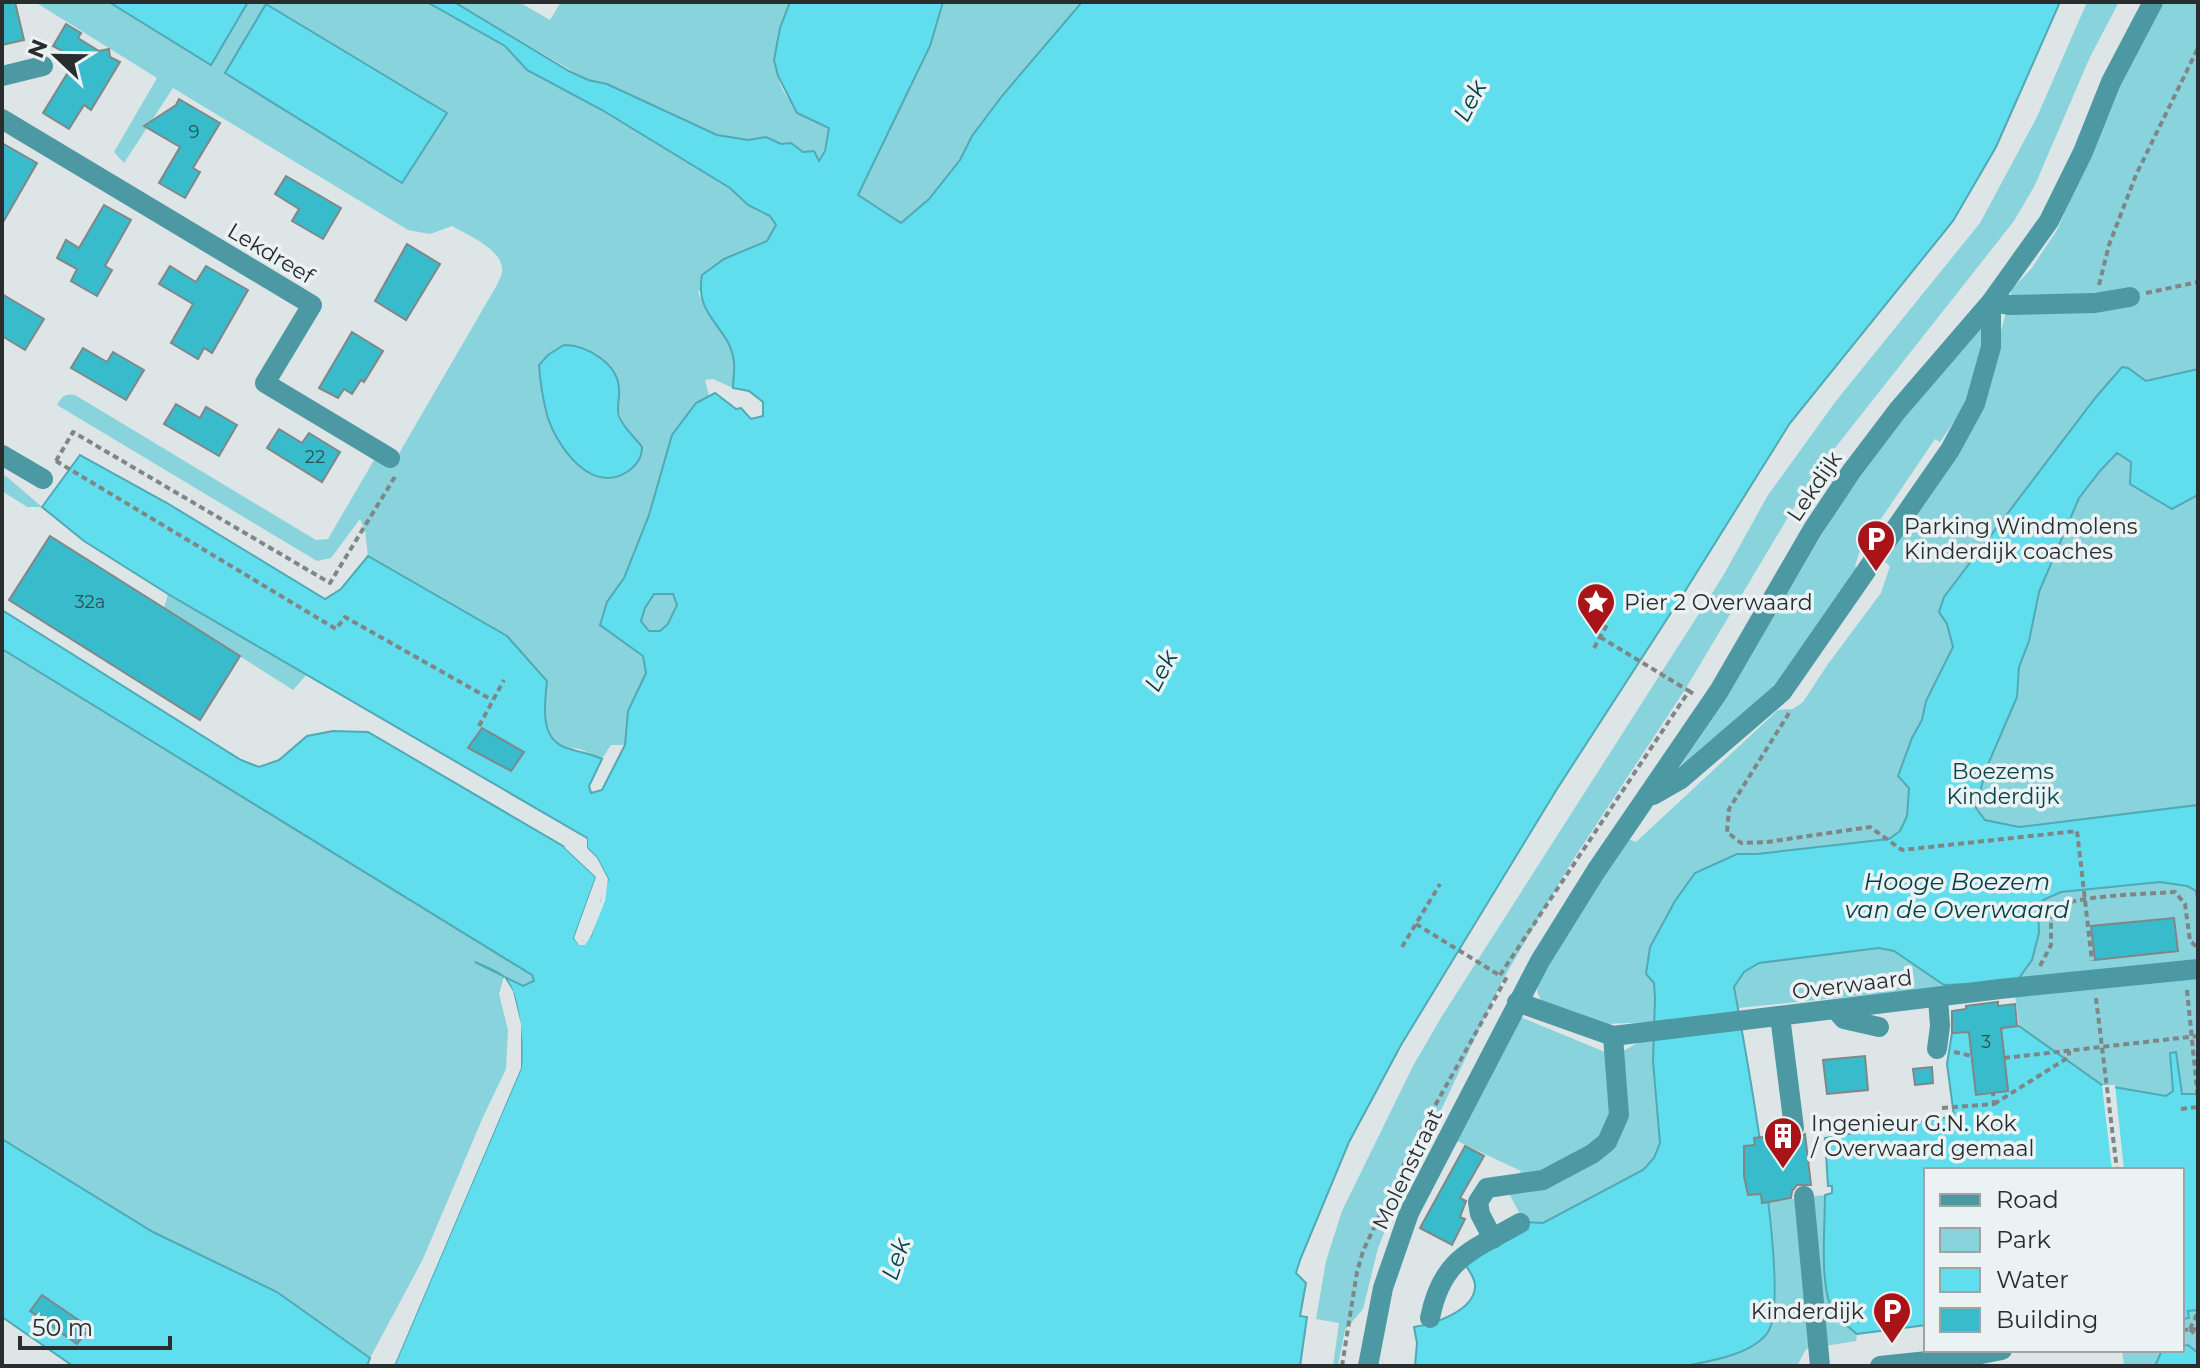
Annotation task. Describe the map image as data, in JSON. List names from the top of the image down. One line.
{"streets":{"street":["Lekdreef","Lekdijk","Overwaard","Molenstraat"]},"crossings":[["Lekdijk","Overwaard"],["Lekdijk","Molenstraat"],["Overwaard","Molenstraat"]],"water":["Lek","Hooge Boezem van de Overwaard"],"parks":["Boezems Kinderdijk"],"places":{"parking":["Parking Windmolens Kinderdijk coaches","Kinderdijk"],"place":["Pier 2 Overwaard"],"building":["Ingenieur G.N. Kok / Overwaard gemaal"]},"house_numbers":["9","22","32a","3"],"legend":["Road","Park","Water","Building"],"scale_bar":"50 m","north":"left"}
